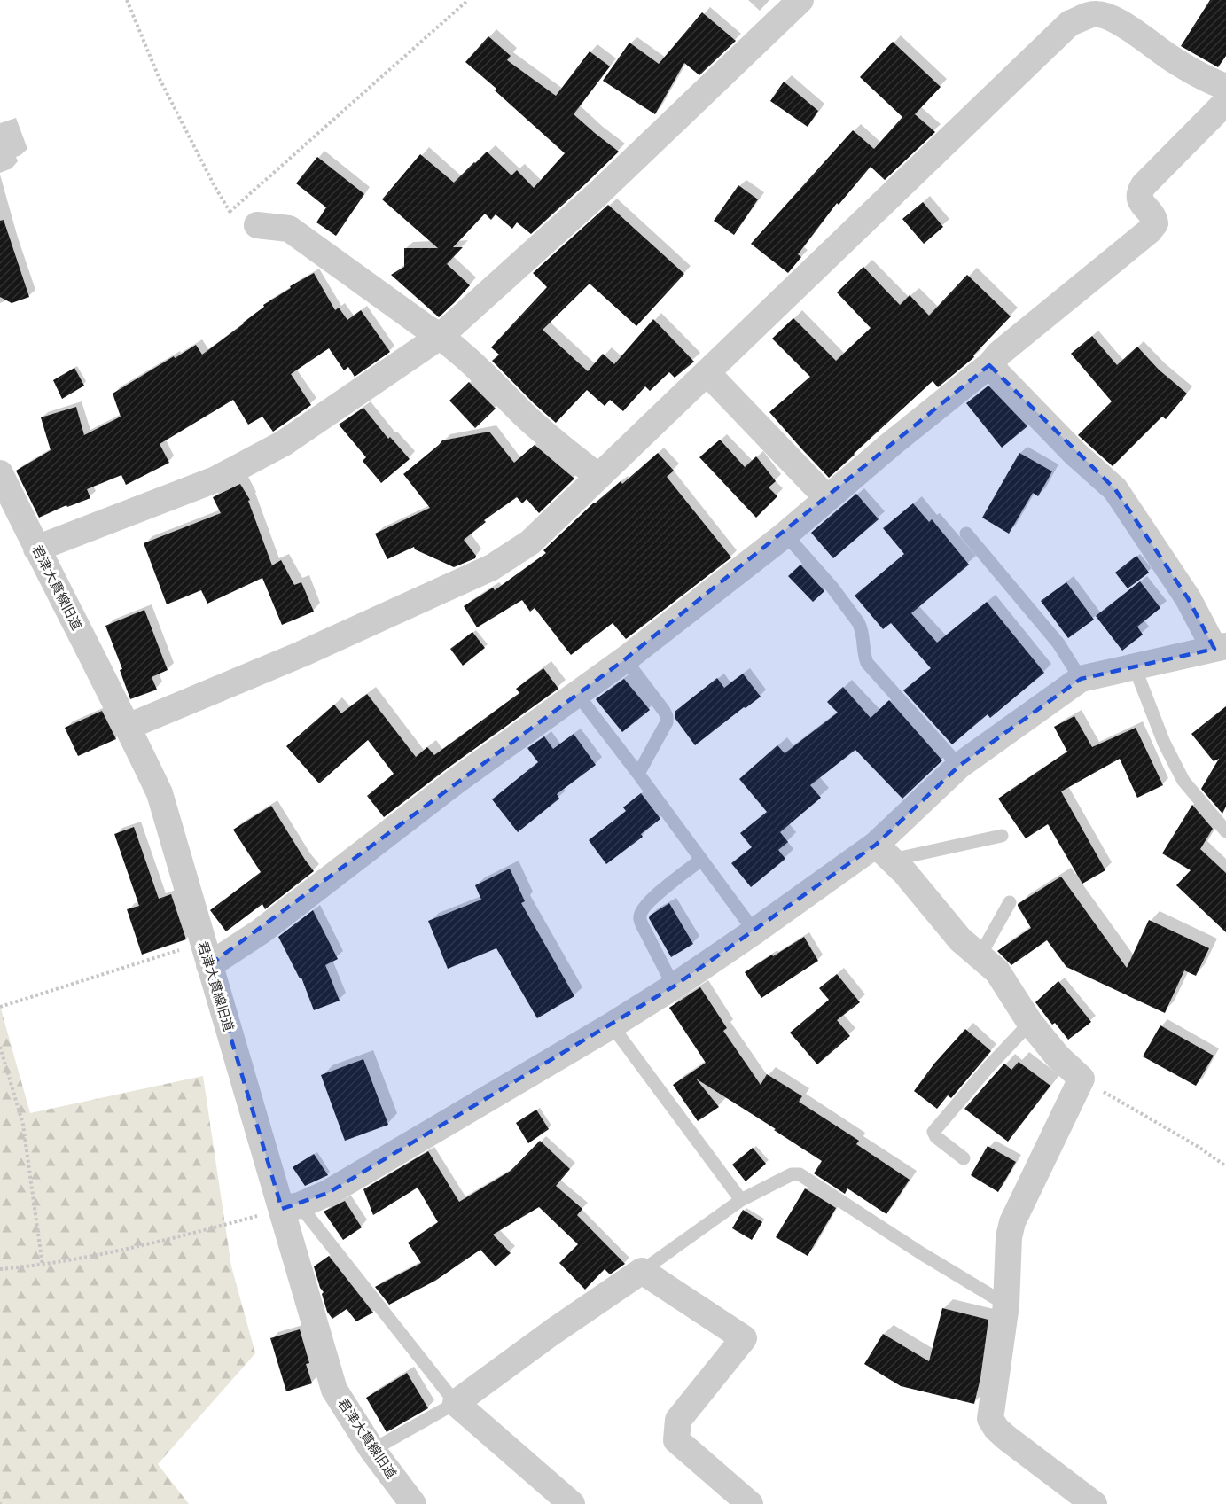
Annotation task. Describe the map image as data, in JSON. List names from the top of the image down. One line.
{"streets":{"street":["君津大貫線旧道"]}}
